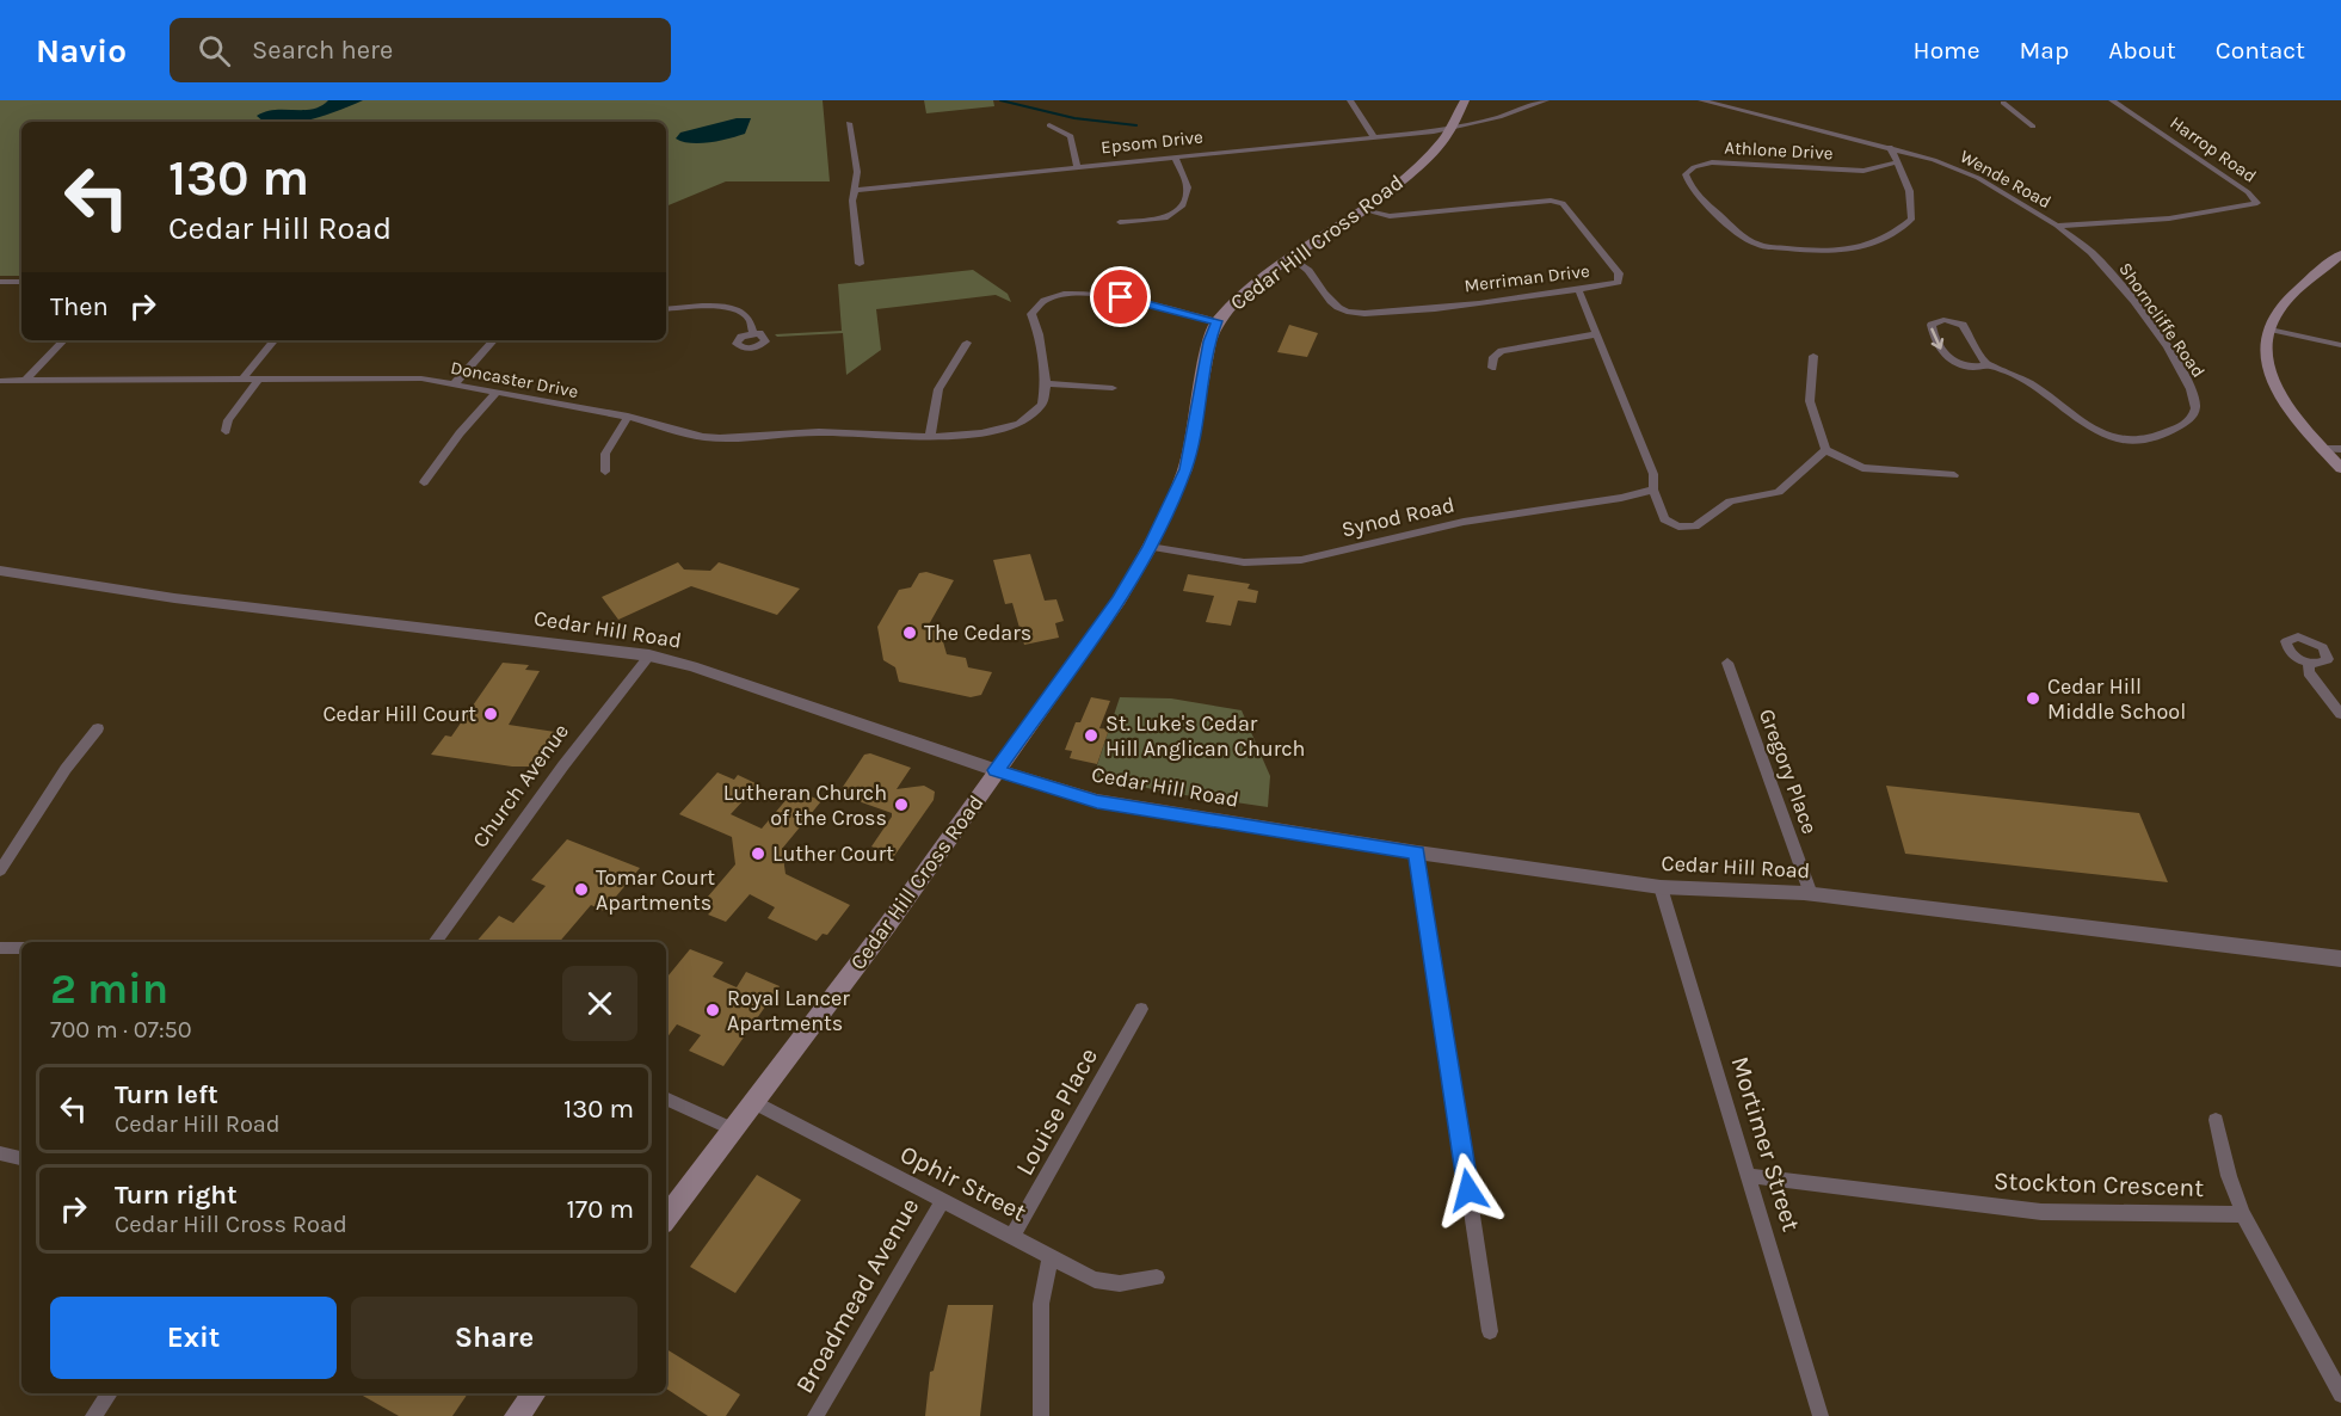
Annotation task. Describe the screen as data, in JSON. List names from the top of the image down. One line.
{"streets":{"main road":["Cedar Hill Cross Road"],"street":["Epsom Drive","Harrop Road","Athlone Drive","Wende Road","Merriman Drive","Shorncliffe Road","Doncaster Drive","Synod Road","Cedar Hill Road","Gregory Place","Church Avenue","Louise Place","Mortimer Street","Ophir Street","Stockton Crescent","Broadmead Avenue"]},"crossings":[["Epsom Drive","Cedar Hill Cross Road"],["Harrop Road","Wende Road"],["Athlone Drive","Wende Road"],["Wende Road","Shorncliffe Road"],["Cedar Hill Cross Road","Merriman Drive"],["Cedar Hill Cross Road","Synod Road"],["Cedar Hill Cross Road","Cedar Hill Road"],["Cedar Hill Cross Road","Ophir Street"],["Cedar Hill Road","Gregory Place"],["Cedar Hill Road","Church Avenue"],["Cedar Hill Road","Mortimer Street"],["Louise Place","Ophir Street"],["Mortimer Street","Stockton Crescent"],["Ophir Street","Broadmead Avenue"]],"places":["The Cedars","Cedar Hill Middle School","Cedar Hill Court","St. Luke's Cedar Hill Anglican Church","Lutheran Church of the Cross","Luther Court","Tomar Court Apartments","Royal Lancer Apartments"],"page":{"header":"Navio","search":"Search here","nav":["Home","Map","About","Contact"],"turn":["130 m","Cedar Hill Road"],"then":"Then","heading":["2 min","700 m · 07:50"],"list":[{"name":"Turn left","note":"Cedar Hill Road","value":"130 m"},{"name":"Turn right","note":"Cedar Hill Cross Road","value":"170 m"}],"buttons":["Exit","Share"]}}
